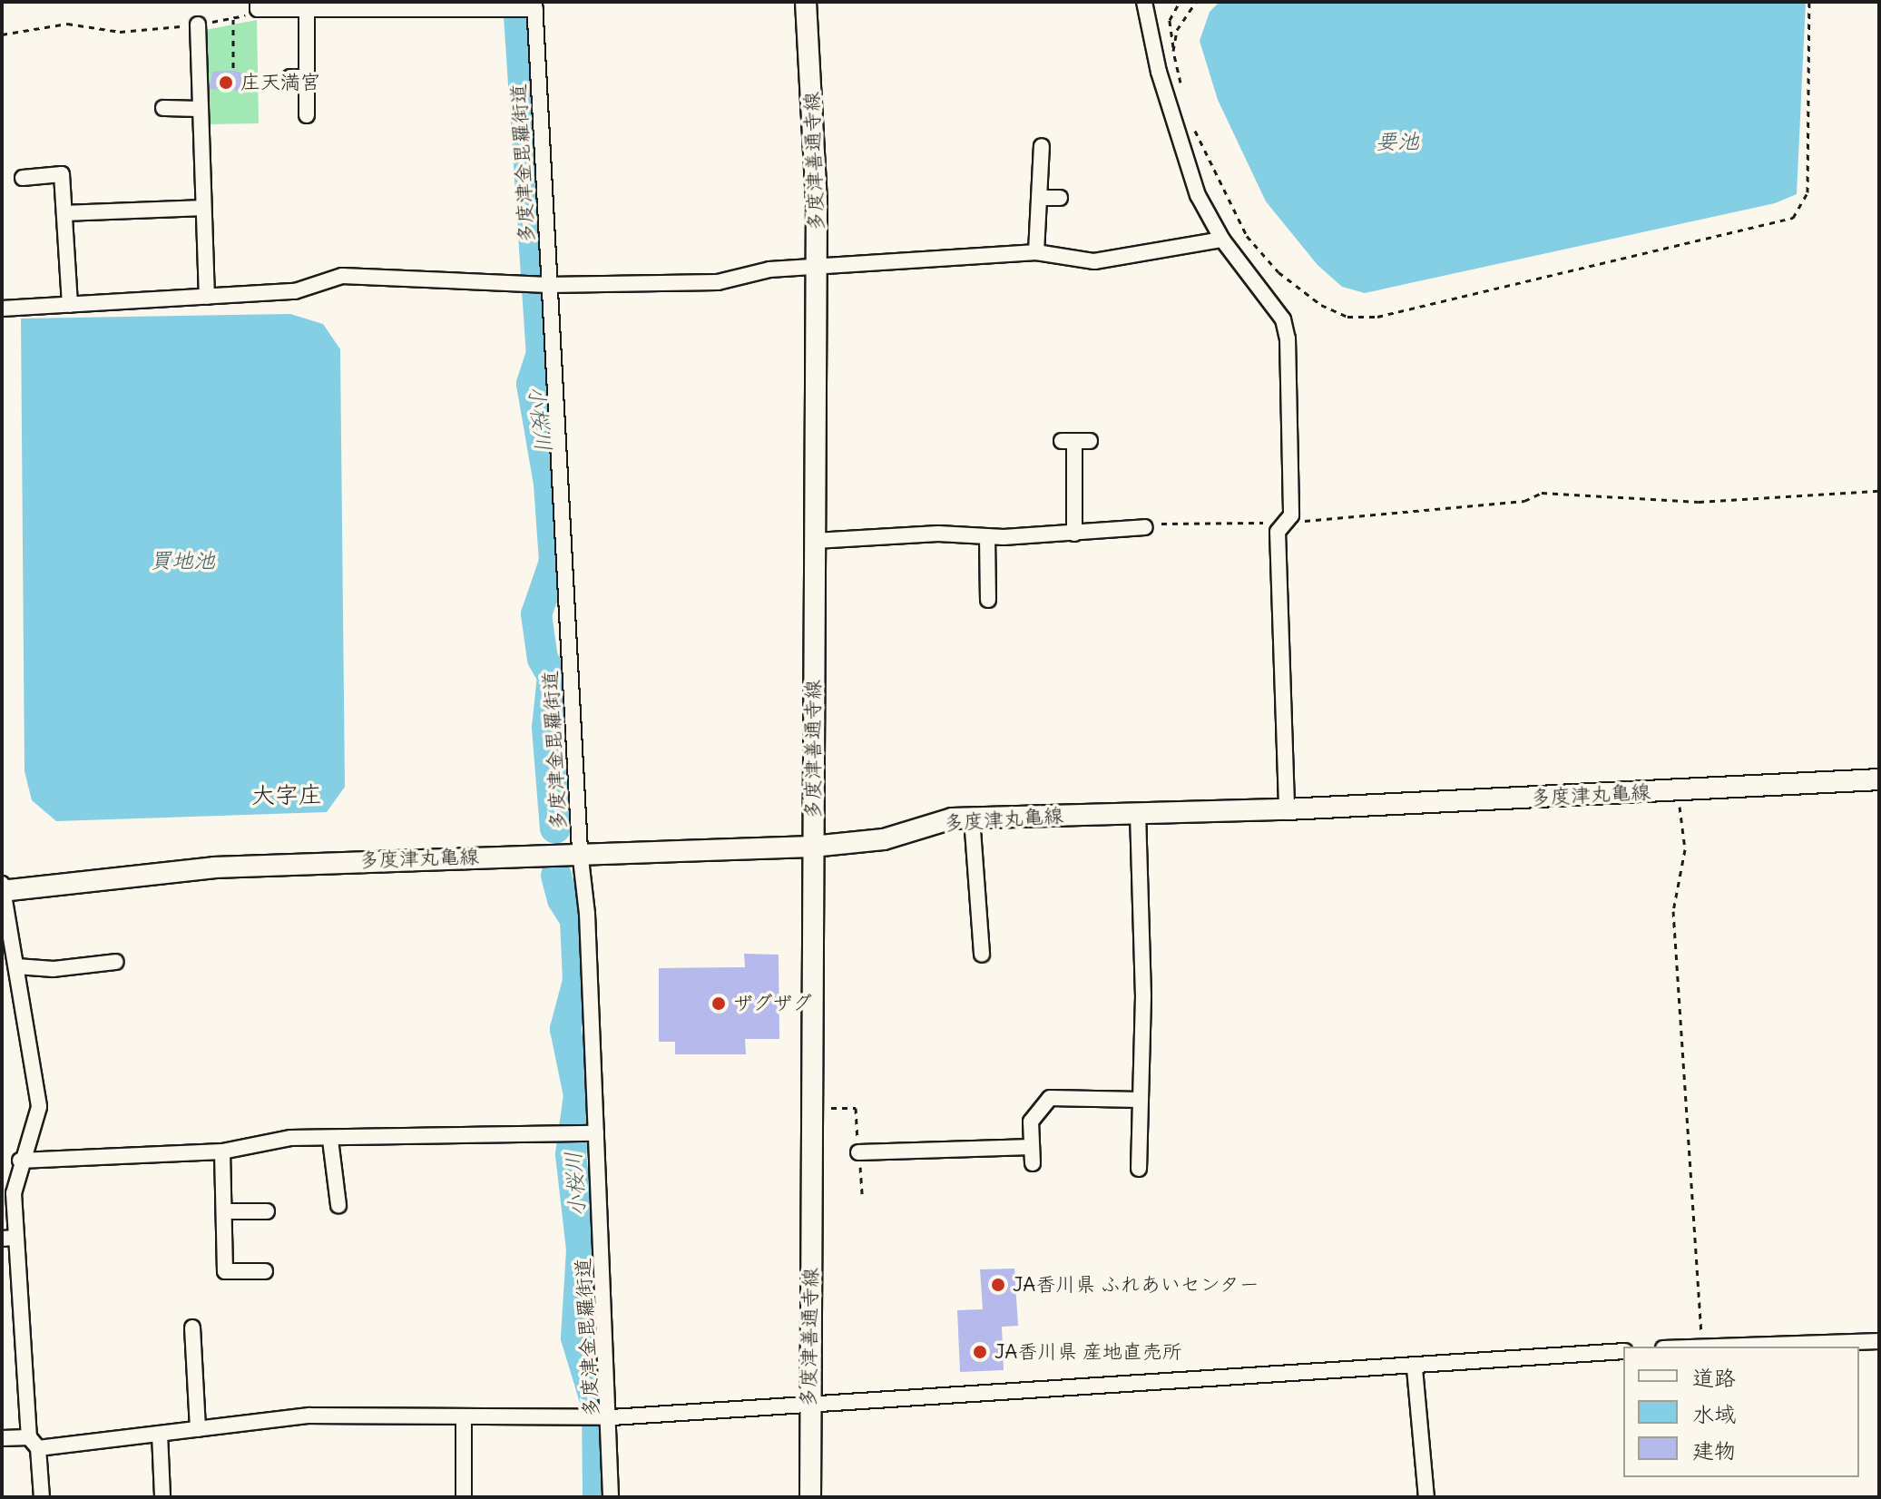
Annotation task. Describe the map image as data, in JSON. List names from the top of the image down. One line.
{"streets":{"main road":["多度津善通寺線","多度津丸亀線"],"street":["多度津金毘羅街道"]},"crossings":[["多度津善通寺線","多度津丸亀線"],["多度津金毘羅街道","多度津丸亀線"]],"districts":["大字庄"],"water":["要池","小桜川","買地池"],"places":["庄天満宮","ザグザグ","JA香川県 ふれあいセンター","JA香川県 産地直売所"],"legend":["道路","水域","建物"]}
